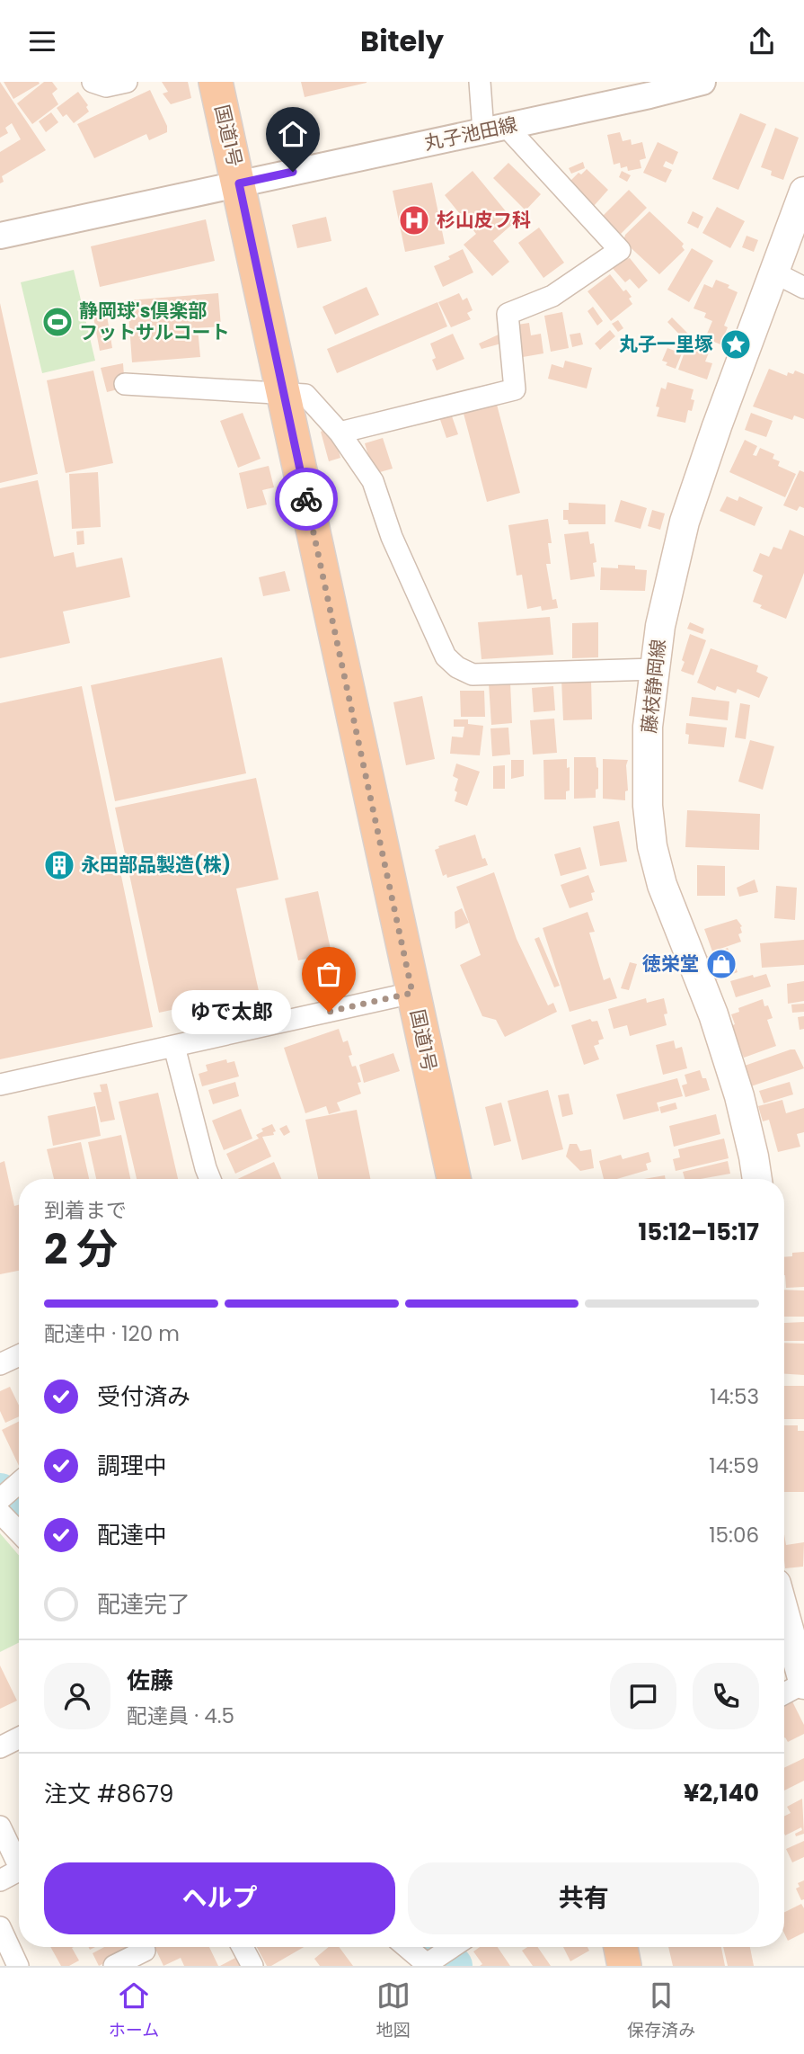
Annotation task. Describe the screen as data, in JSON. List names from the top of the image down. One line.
{"streets":{"highway":["国道1号"],"main road":["藤枝静岡線"],"street":["丸子池田線"]},"crossings":[["丸子池田線","国道1号"]],"places":{"hospital":["杉山皮フ科"],"sports":["静岡球's倶楽部 フットサルコート"],"place":["丸子一里塚"],"building":["永田部品製造(株)"],"shop":["徳栄堂"],"other":["ゆで太郎"]},"page":{"header":"Bitely","bubble":"ゆで太郎","heading":["2 分","到着まで","15:12–15:17"],"panel":["佐藤","配達員 · 4.5","注文 #8679","¥2,140"],"bar":"配達中 · 120 m","list":[["受付済み","14:53"],["調理中","14:59"],["配達中","15:06"],"配達完了"],"buttons":["ヘルプ","共有"],"tabs":["ホーム","地図","保存済み"]}}
